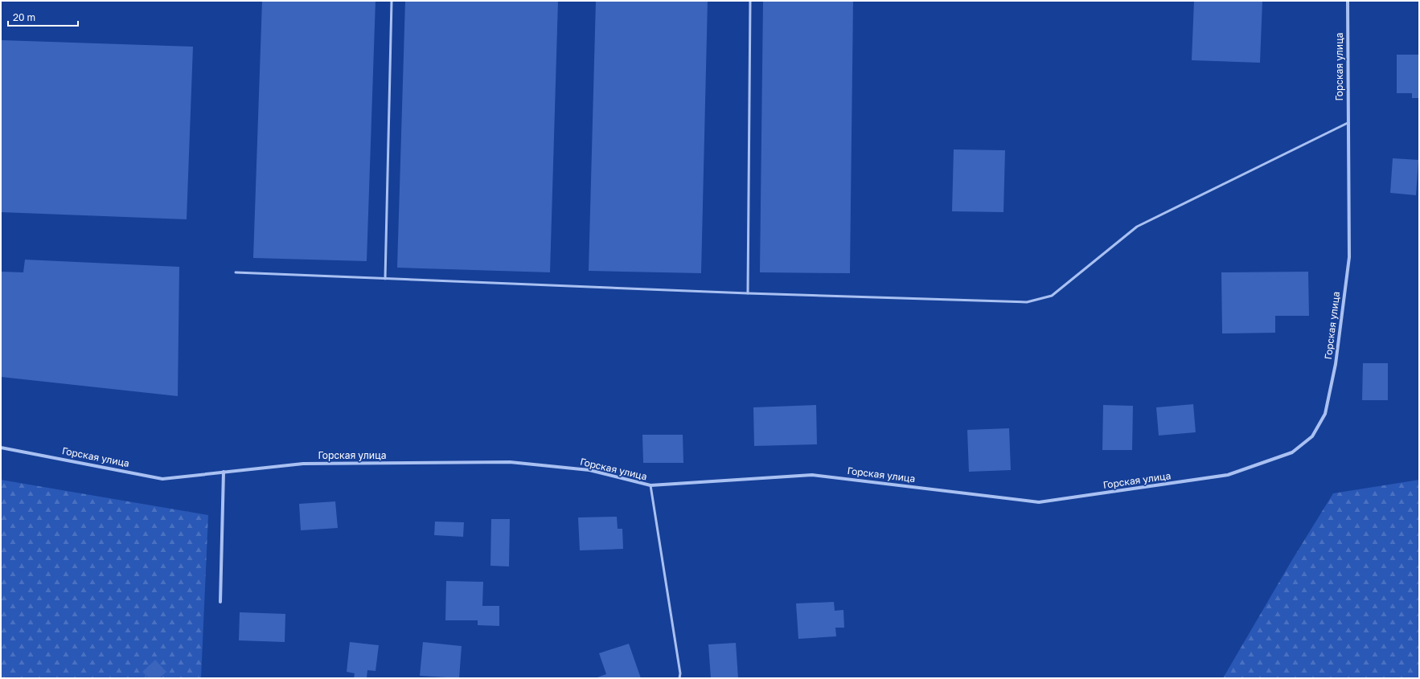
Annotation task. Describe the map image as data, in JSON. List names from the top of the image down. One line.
{"streets":{"street":["Горская улица"]},"scale_bar":"20 m"}
